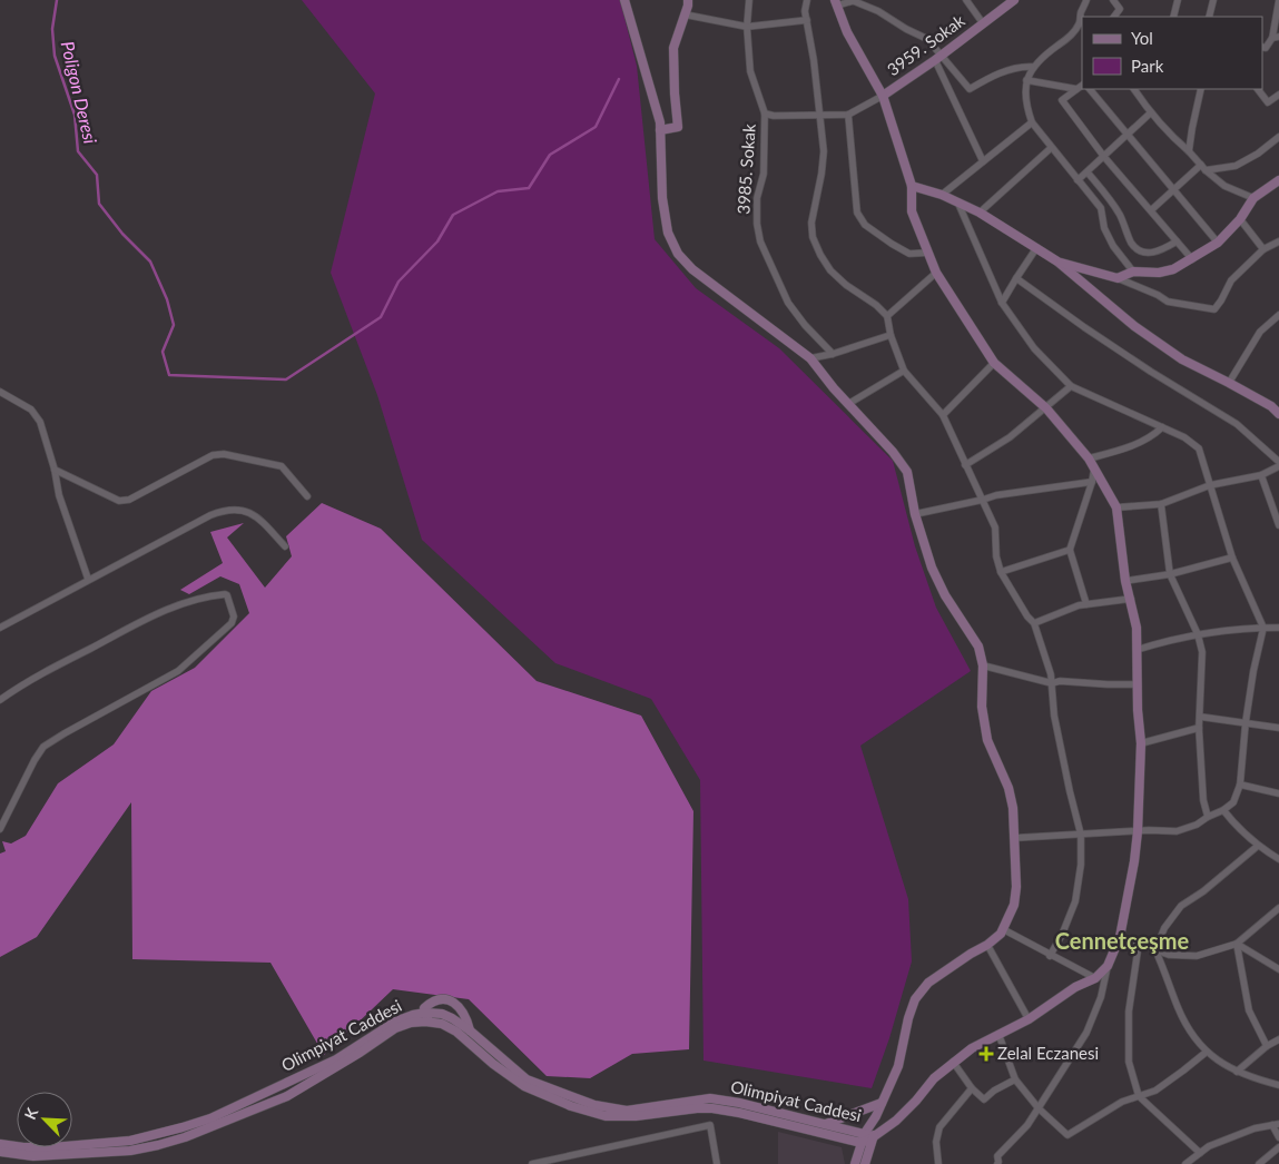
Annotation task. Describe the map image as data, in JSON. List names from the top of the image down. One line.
{"streets":{"street":["3959. Sokak","3985. Sokak","Olimpiyat Caddesi"]},"districts":["Cennetçeşme"],"water":["Poligon Deresi"],"places":{"health":["Zelal Eczanesi"]},"legend":["Yol","Park"],"north":"top left"}
